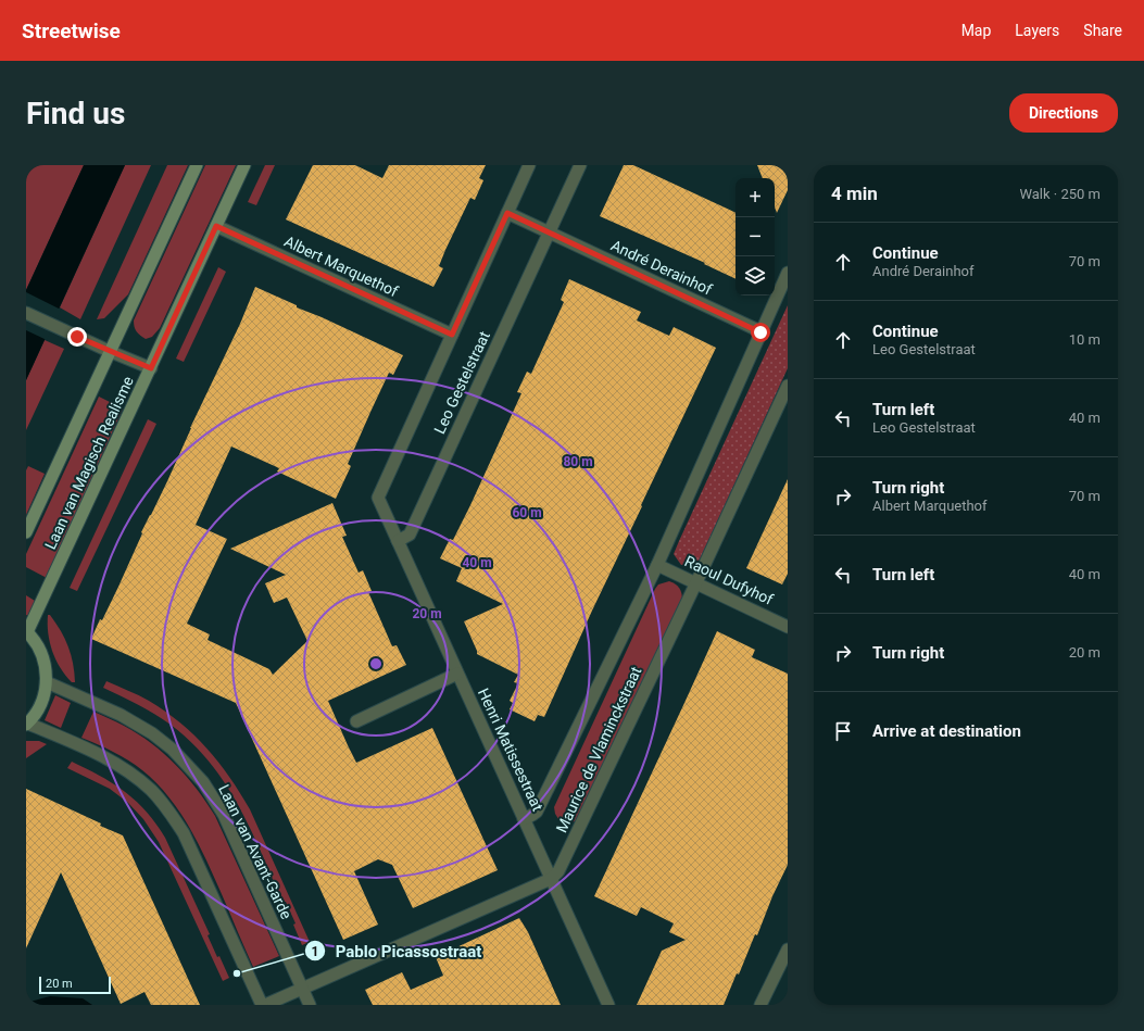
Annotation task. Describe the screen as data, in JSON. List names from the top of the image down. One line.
{"streets":{"main road":["Laan van Magisch Realisme"],"street":["Albert Marquethof","André Derainhof","Leo Gestelstraat","Raoul Dufyhof","Henri Matissestraat","Maurice de Vlaminckstraat","Laan van Avant-Garde"]},"crossings":[["Albert Marquethof","Leo Gestelstraat"],["Albert Marquethof","Laan van Magisch Realisme"],["André Derainhof","Leo Gestelstraat"],["André Derainhof","Maurice de Vlaminckstraat"],["Leo Gestelstraat","Henri Matissestraat"],["Raoul Dufyhof","Maurice de Vlaminckstraat"],["Henri Matissestraat","Maurice de Vlaminckstraat"]],"places":["Pablo Picassostraat"],"scale_bar":"20 m","page":{"header":"Streetwise","nav":["Map","Layers","Share"],"buttons":"Directions","title":"Find us","heading":["4 min","Walk · 250 m"],"map_buttons":["+","−"],"list":[["Continue","André Derainhof","70 m"],["Continue","Leo Gestelstraat","10 m"],["Turn left","Leo Gestelstraat","40 m"],["Turn right","Albert Marquethof","70 m"],["Turn left","40 m"],["Turn right","20 m"],"Arrive at destination"],"scale":"20 m"},"rings":["80 m","60 m","40 m","20 m"]}
